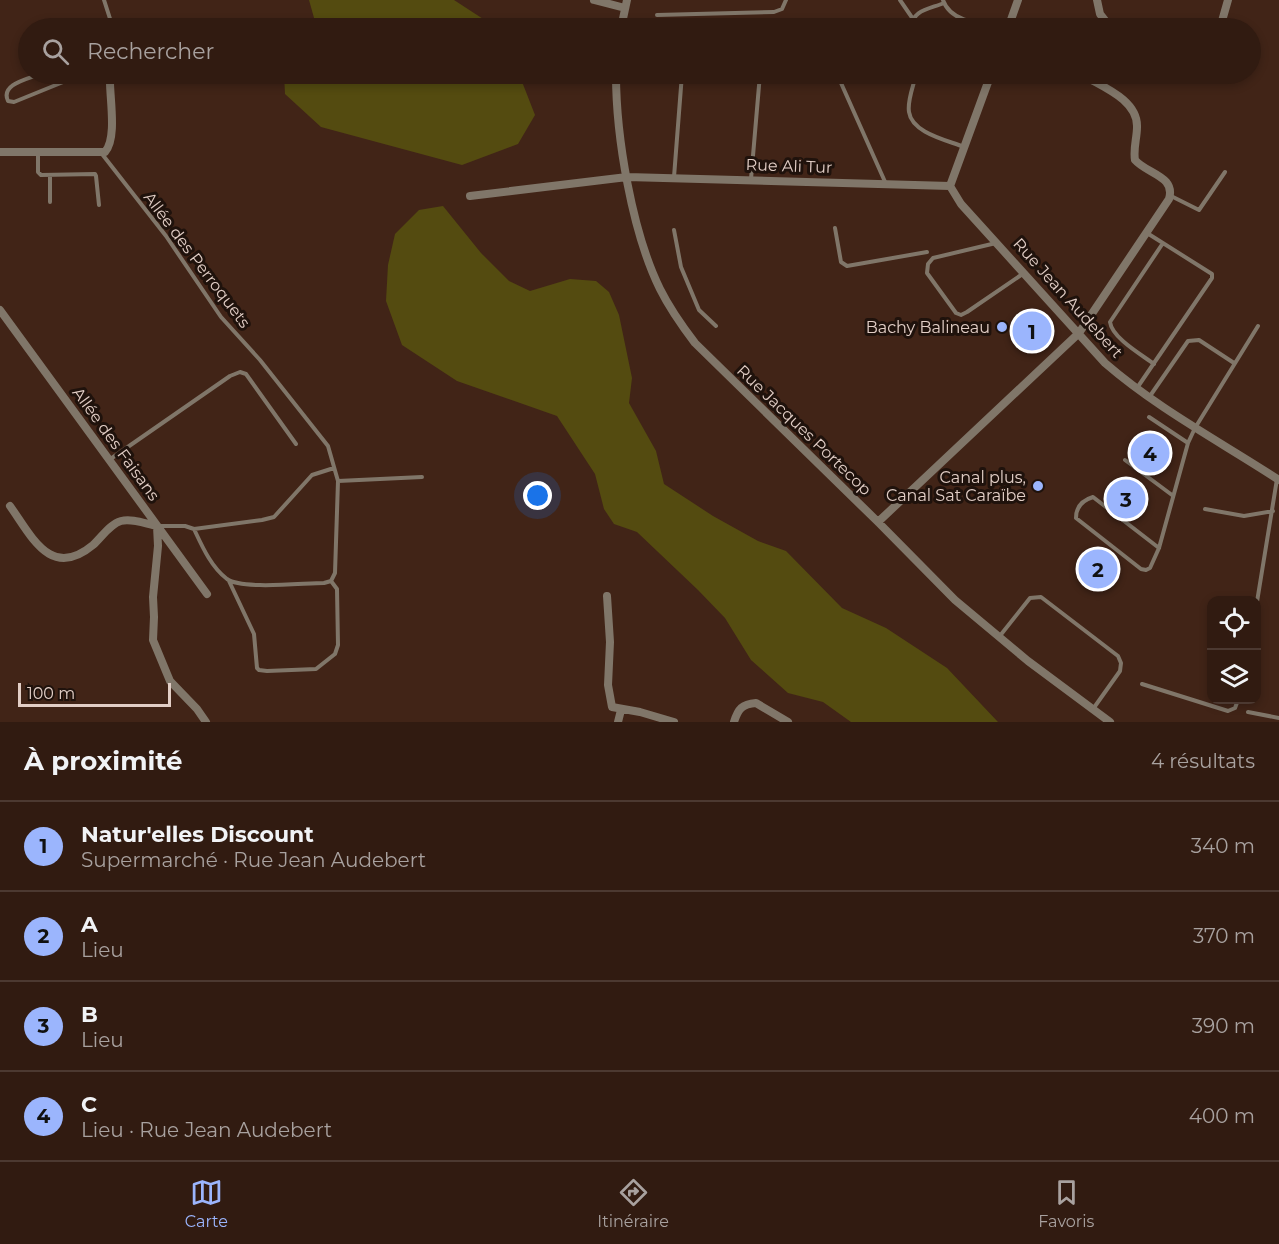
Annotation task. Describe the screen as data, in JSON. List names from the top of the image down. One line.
{"streets":{"street":["Rue Ali Tur","Rue Jean Audebert","Rue Jacques Portecop","Allée des Faisans"],"lane":["Allée des Perroquets"]},"crossings":[["Rue Ali Tur","Rue Jean Audebert"],["Rue Ali Tur","Rue Jacques Portecop"]],"places":["Bachy Balineau","Canal plus, Canal Sat Caraïbe"],"scale_bar":"100 m","page":{"search":"Rechercher","pins":["1","4","3","2"],"scale":"100 m","heading":["À proximité","4 résultats"],"list":[{"mark":"1","name":"Natur'elles Discount","note":"Supermarché · Rue Jean Audebert","value":"340 m"},{"mark":"2","name":"A","note":"Lieu","value":"370 m"},{"mark":"3","name":"B","note":"Lieu","value":"390 m"},{"mark":"4","name":"C","note":"Lieu · Rue Jean Audebert","value":"400 m"}],"nav":["Carte","Itinéraire","Favoris"]}}
